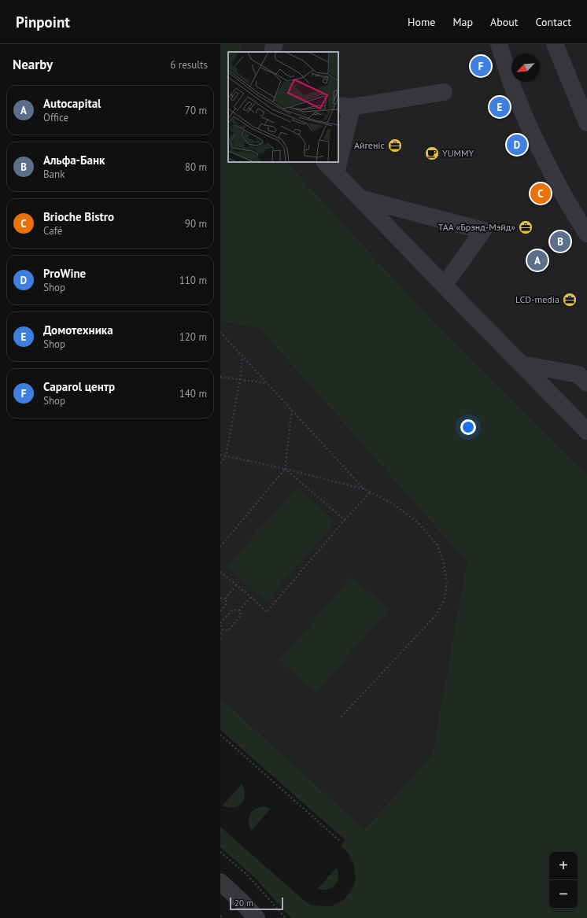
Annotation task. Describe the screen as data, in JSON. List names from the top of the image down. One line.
{"places":{"office":["Айгеніс","ТАА «Брэнд-Мэйд»","LCD-media"],"cafe":["YUMMY"]},"scale_bar":"20 m","north":"bottom left","page":{"header":"Pinpoint","nav":["Home","Map","About","Contact"],"heading":["Nearby","6 results"],"pins":["F","E","D","C","B","A"],"list":[{"mark":"A","name":"Autocapital","note":"Office","value":"70 m"},{"mark":"B","name":"Альфа-Банк","note":"Bank","value":"80 m"},{"mark":"C","name":"Brioche Bistro","note":"Café","value":"90 m"},{"mark":"D","name":"ProWine","note":"Shop","value":"110 m"},{"mark":"E","name":"Домотехника","note":"Shop","value":"120 m"},{"mark":"F","name":"Caparol центр","note":"Shop","value":"140 m"}],"map_buttons":["+","−"],"scale":"20 m"}}
